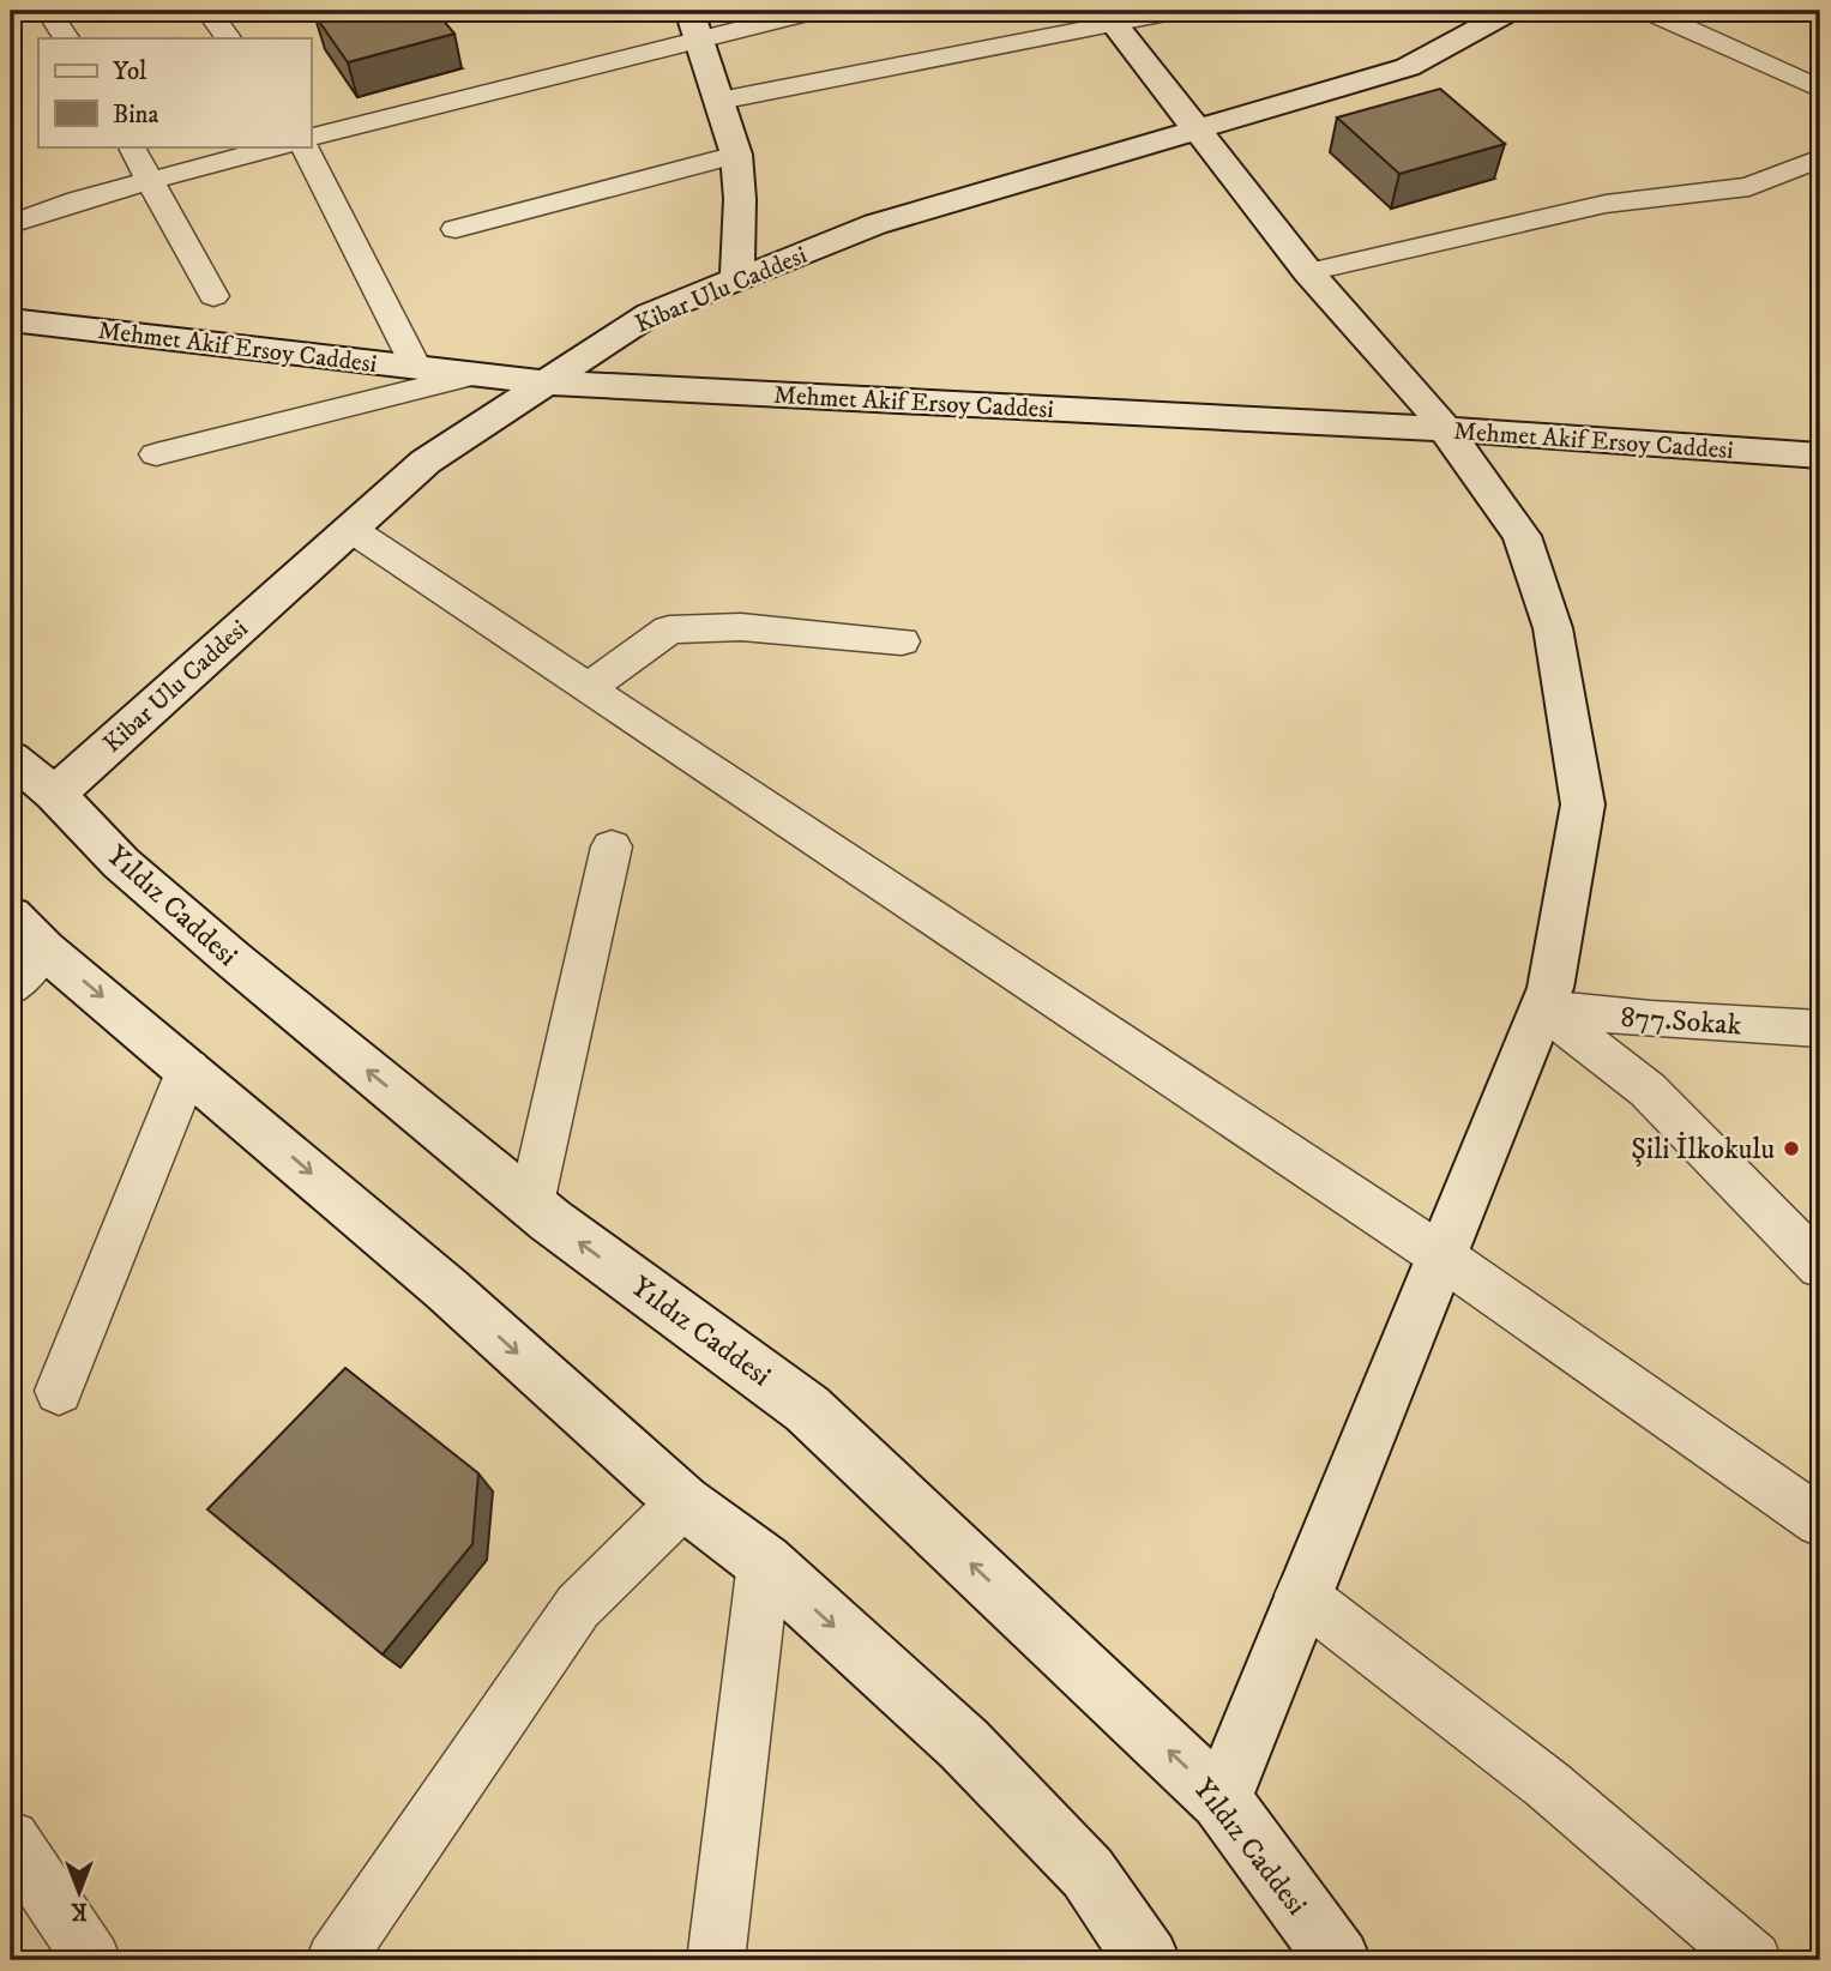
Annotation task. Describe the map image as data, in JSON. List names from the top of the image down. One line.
{"streets":{"street":["Kibar Ulu Caddesi","Mehmet Akif Ersoy Caddesi","Yıldız Caddesi","877.Sokak"]},"crossings":[["Kibar Ulu Caddesi","Mehmet Akif Ersoy Caddesi"],["Kibar Ulu Caddesi","Yıldız Caddesi"]],"places":["Şili İlkokulu"],"legend":["Yol","Bina"],"north":"bottom"}
